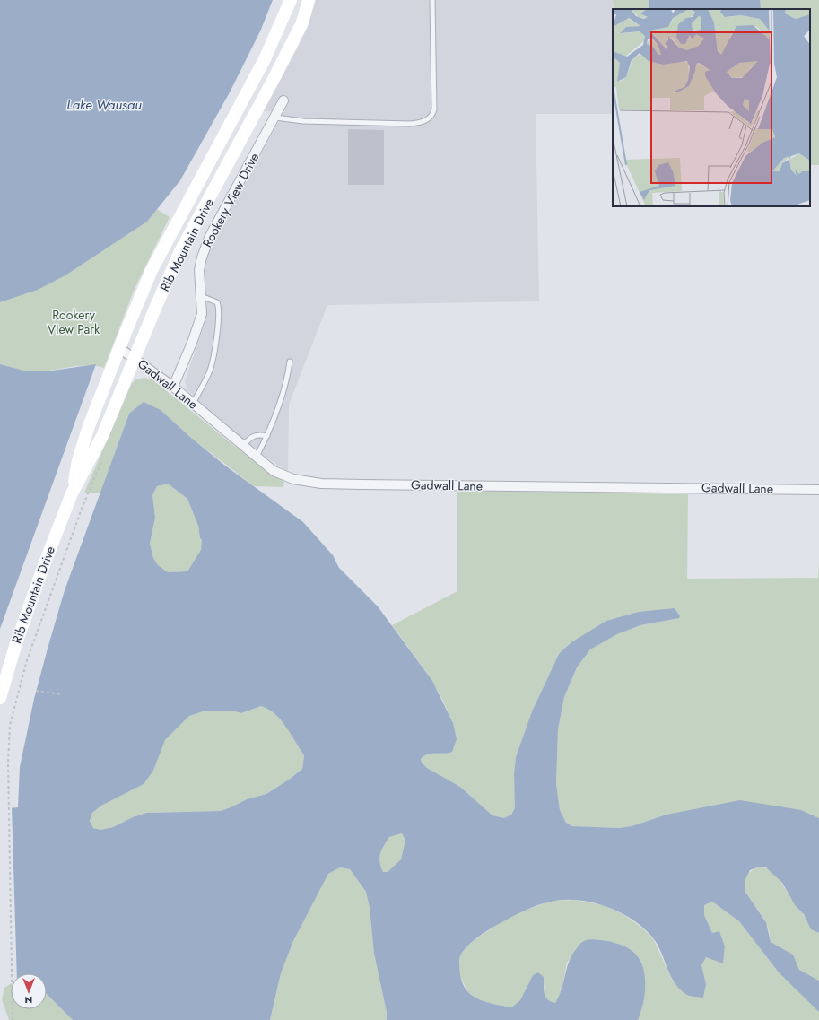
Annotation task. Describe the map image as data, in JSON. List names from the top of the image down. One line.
{"streets":{"main road":["Rib Mountain Drive"],"street":["Rookery View Drive","Gadwall Lane"]},"crossings":[["Rookery View Drive","Gadwall Lane"],["Rib Mountain Drive","Gadwall Lane"]],"water":["Lake Wausau"],"parks":["Rookery View Park"],"north":"bottom"}
